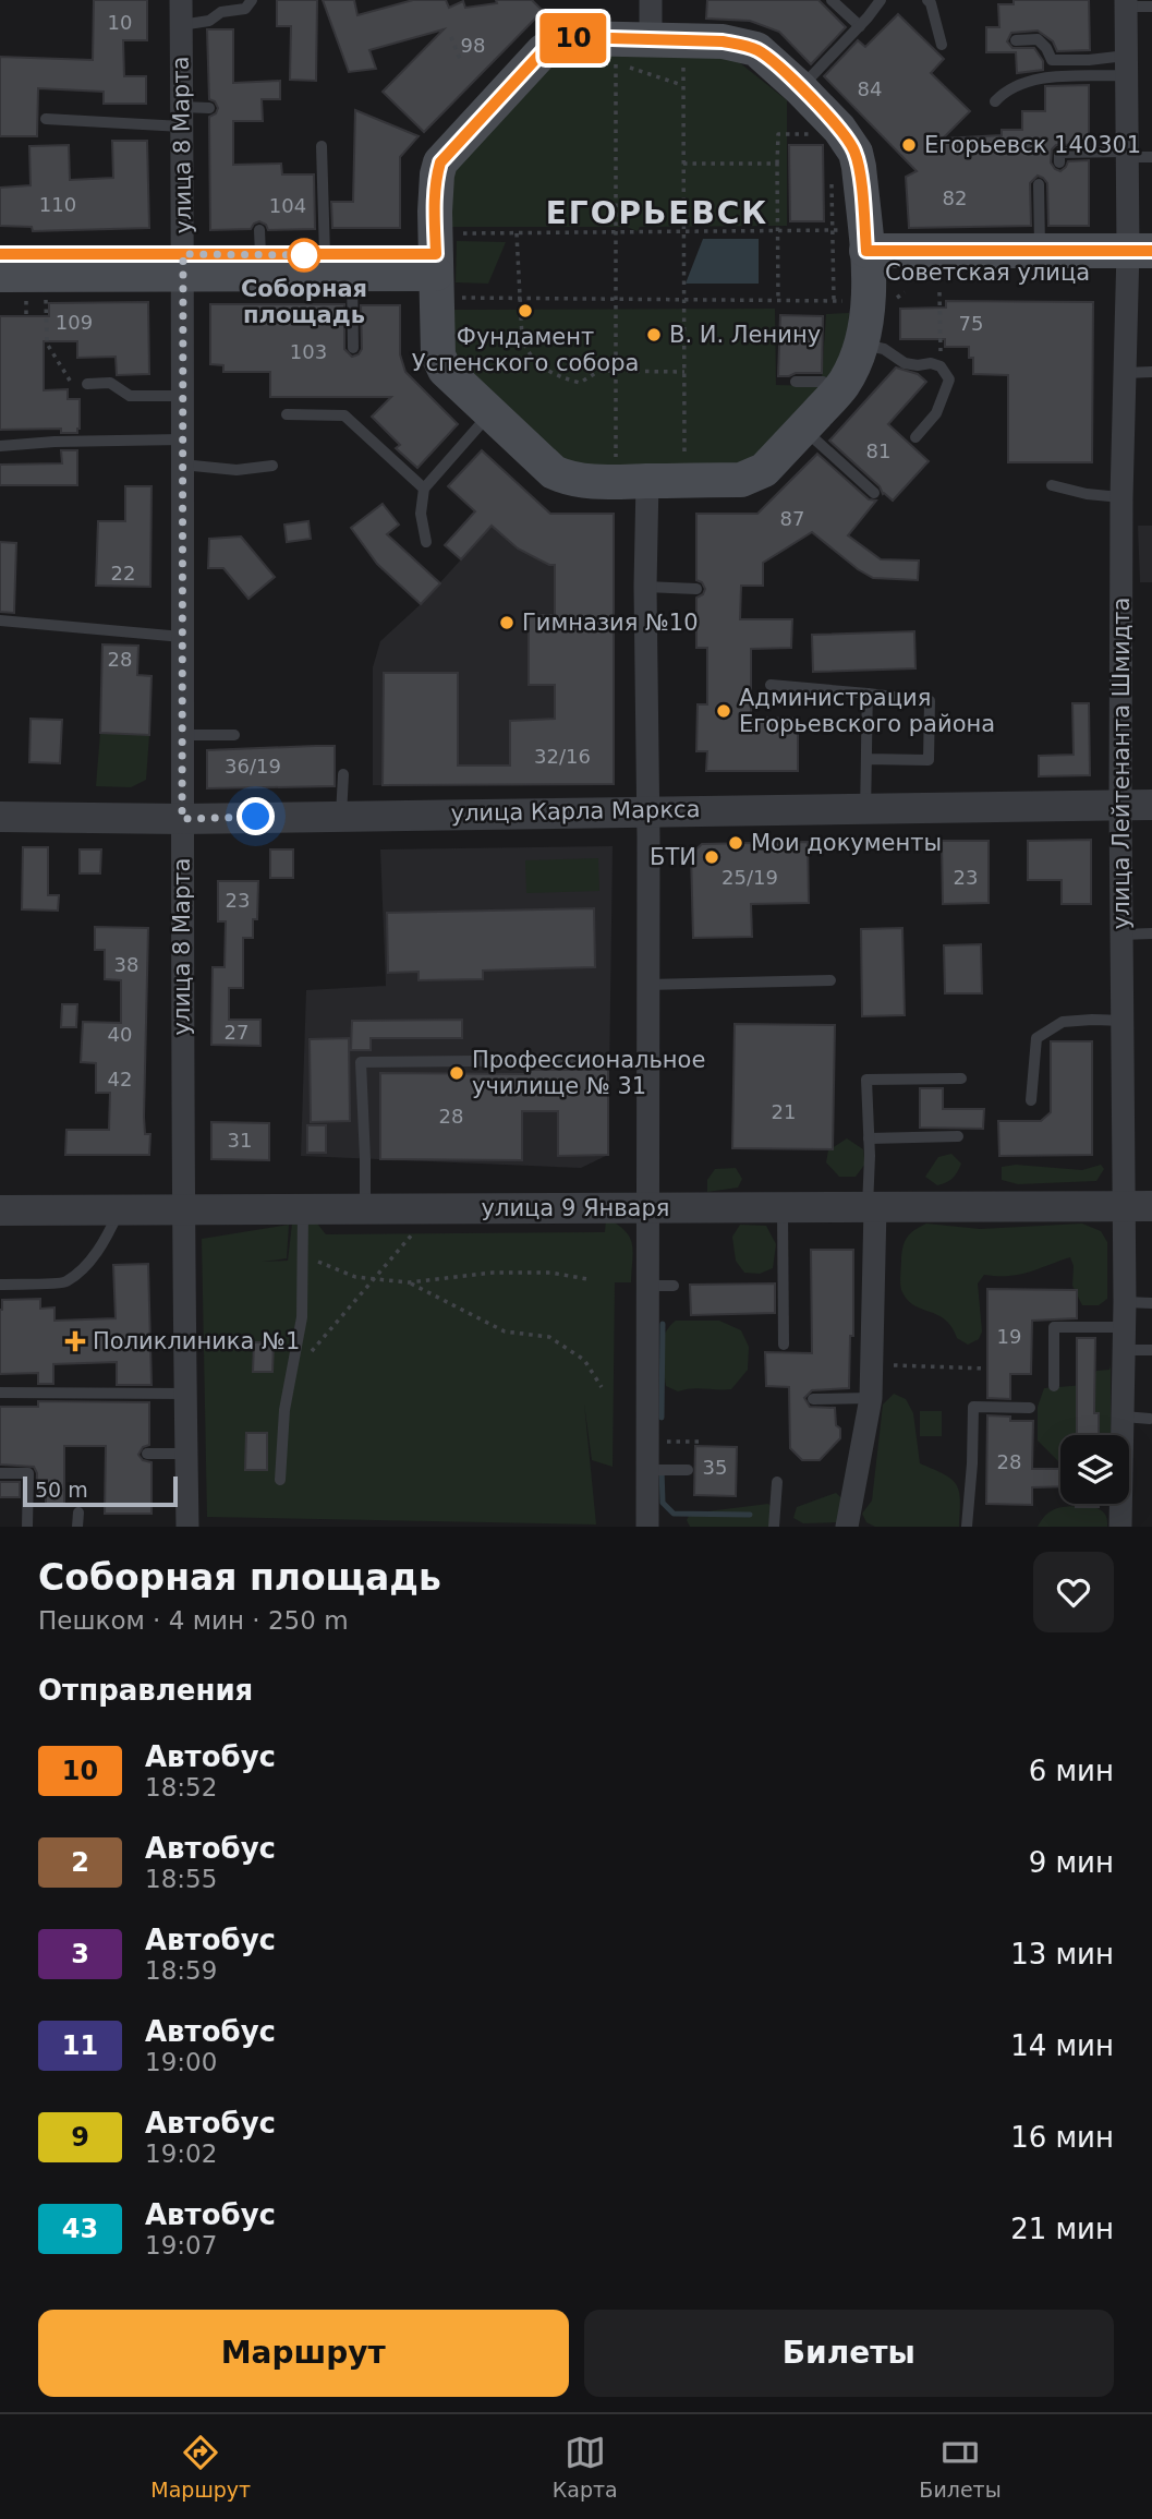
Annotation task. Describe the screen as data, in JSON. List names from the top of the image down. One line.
{"streets":{"main road":["Советская улица"],"street":["улица 8 Марта","улица Лейтенанта Шмидта","улица Карла Маркса","улица 9 Января"]},"crossings":[["улица 8 Марта","улица Карла Маркса"],["улица 8 Марта","улица 9 Января"],["Советская улица","улица Лейтенанта Шмидта"],["улица Лейтенанта Шмидта","улица Карла Маркса"],["улица Лейтенанта Шмидта","улица 9 Января"]],"districts":["ЕГОРЬЕВСК"],"places":{"other":["Егорьевск 140301","Соборная площадь","Фундамент Успенского собора","В. И. Ленину","Гимназия №10","Администрация Егорьевского района","Мои документы","БТИ","Профессиональное училище № 31"],"health":["Поликлиника №1"]},"lines":["bus line 10"],"house_numbers":["10","98","84","82","110","104","109","75","103","81","87","22","28","32/16","36/19","25/19","23","23","38","27","40","42","21","28","31","19","28","35"],"scale_bar":"50 m","page":{"on_map":"10","scale":"50 m","heading":[["Соборная площадь","Пешком · 4 мин · 250 m"],"Отправления"],"list":[{"mark":"10","name":"Автобус","note":"18:52","value":"6 мин"},{"mark":"2","name":"Автобус","note":"18:55","value":"9 мин"},{"mark":"3","name":"Автобус","note":"18:59","value":"13 мин"},{"mark":"11","name":"Автобус","note":"19:00","value":"14 мин"},{"mark":"9","name":"Автобус","note":"19:02","value":"16 мин"},{"mark":"43","name":"Автобус","note":"19:07","value":"21 мин"}],"buttons":["Маршрут","Билеты"],"tabs":["Маршрут","Карта","Билеты"]}}
